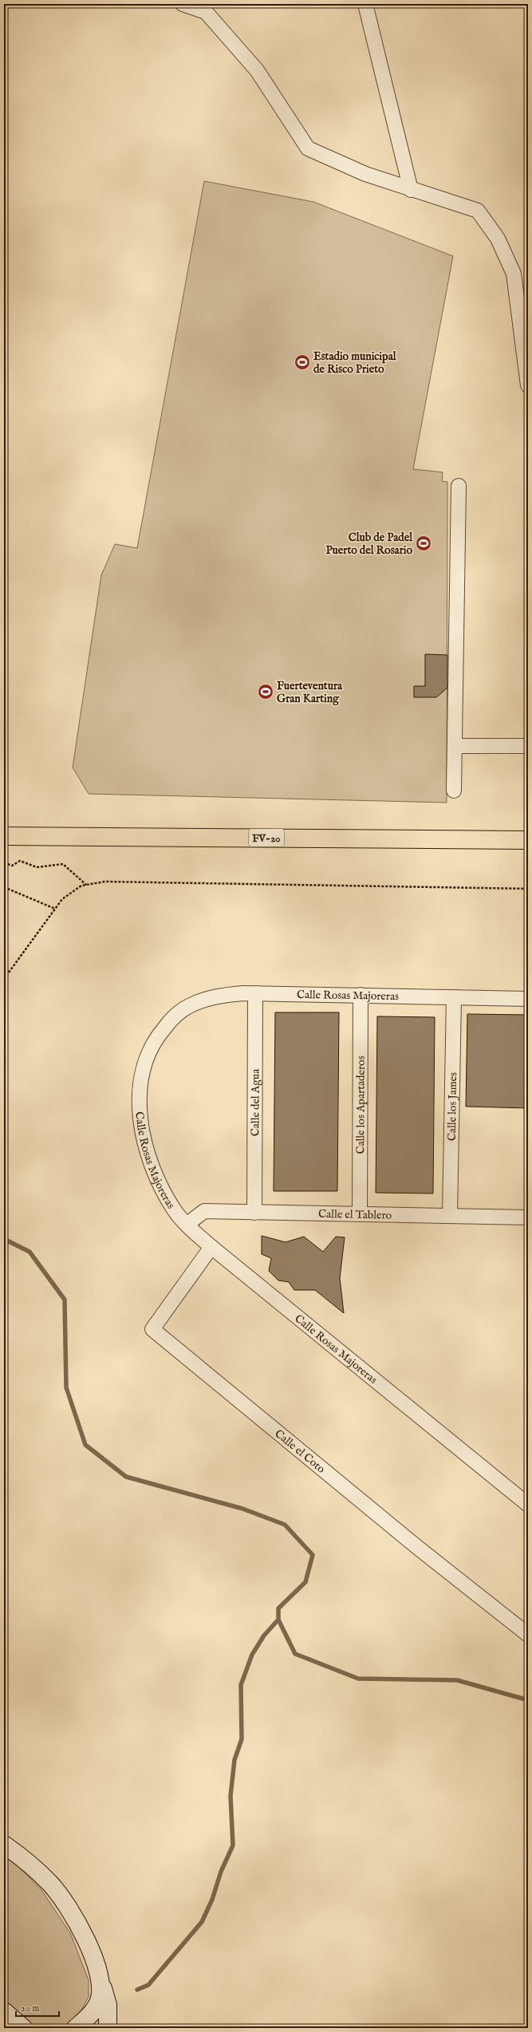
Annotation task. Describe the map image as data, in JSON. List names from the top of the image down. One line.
{"streets":{"main road":["FV-20"],"street":["Calle Rosas Majoreras","Calle del Agua","Calle los Apartaderos","Calle los James","Calle el Tablero","Calle el Coto"]},"crossings":[["Calle Rosas Majoreras","Calle del Agua"],["Calle Rosas Majoreras","Calle los Apartaderos"],["Calle Rosas Majoreras","Calle los James"],["Calle Rosas Majoreras","Calle el Tablero"],["Calle Rosas Majoreras","Calle el Coto"],["Calle del Agua","Calle el Tablero"],["Calle los Apartaderos","Calle el Tablero"],["Calle los James","Calle el Tablero"]],"places":{"sports":["Estadio municipal de Risco Prieto","Club de Padel Puerto del Rosario","Fuerteventura Gran Karting"]},"scale_bar":"20 m"}
